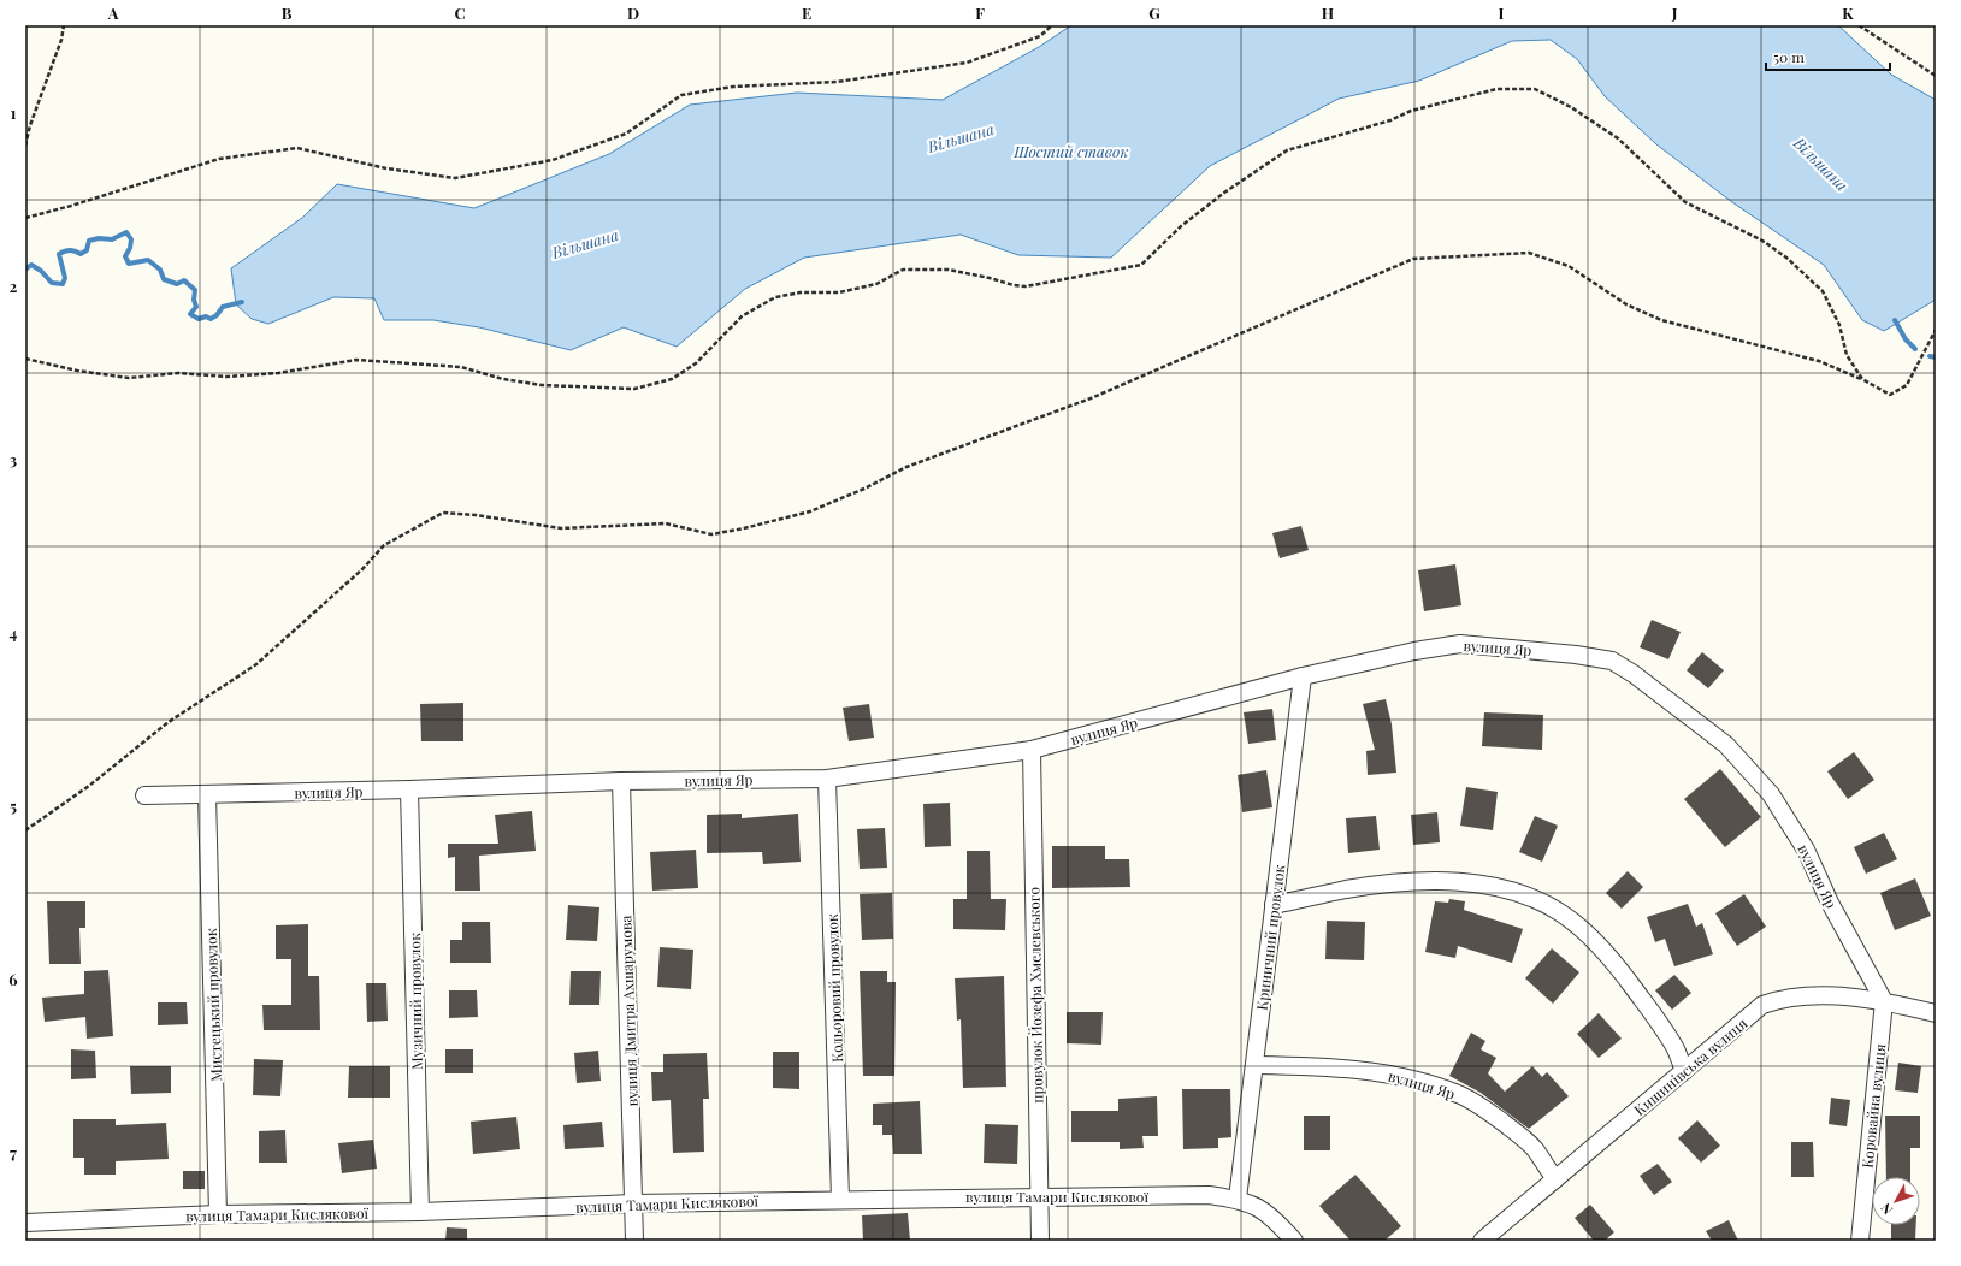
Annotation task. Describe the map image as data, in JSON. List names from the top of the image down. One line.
{"streets":{"street":["вулиця Яр","Криничний провулок","Кольоровий провулок","провулок Йозефа Хмелевського","Музичний провулок","Мистецький провулок","вулиця Дмитра Ахшарумова","Кишинівська вулиця","Коровайна вулиця","вулиця Тамари Кислякової"]},"crossings":[["вулиця Яр","Криничний провулок"],["вулиця Яр","Кольоровий провулок"],["вулиця Яр","провулок Йозефа Хмелевського"],["вулиця Яр","Музичний провулок"],["вулиця Яр","Мистецький провулок"],["вулиця Яр","вулиця Дмитра Ахшарумова"],["вулиця Яр","Кишинівська вулиця"],["вулиця Яр","Коровайна вулиця"],["Криничний провулок","вулиця Тамари Кислякової"],["Кольоровий провулок","вулиця Тамари Кислякової"],["провулок Йозефа Хмелевського","вулиця Тамари Кислякової"],["Музичний провулок","вулиця Тамари Кислякової"],["Мистецький провулок","вулиця Тамари Кислякової"],["вулиця Дмитра Ахшарумова","вулиця Тамари Кислякової"],["Кишинівська вулиця","Коровайна вулиця"]],"water":["Вільшана","Шостий ставок"],"scale_bar":"50 m","north":"bottom left","grid":{"columns":["A","B","C","D","E","F","G","H","I","J","K"],"rows":["1","2","3","4","5","6","7"]}}
